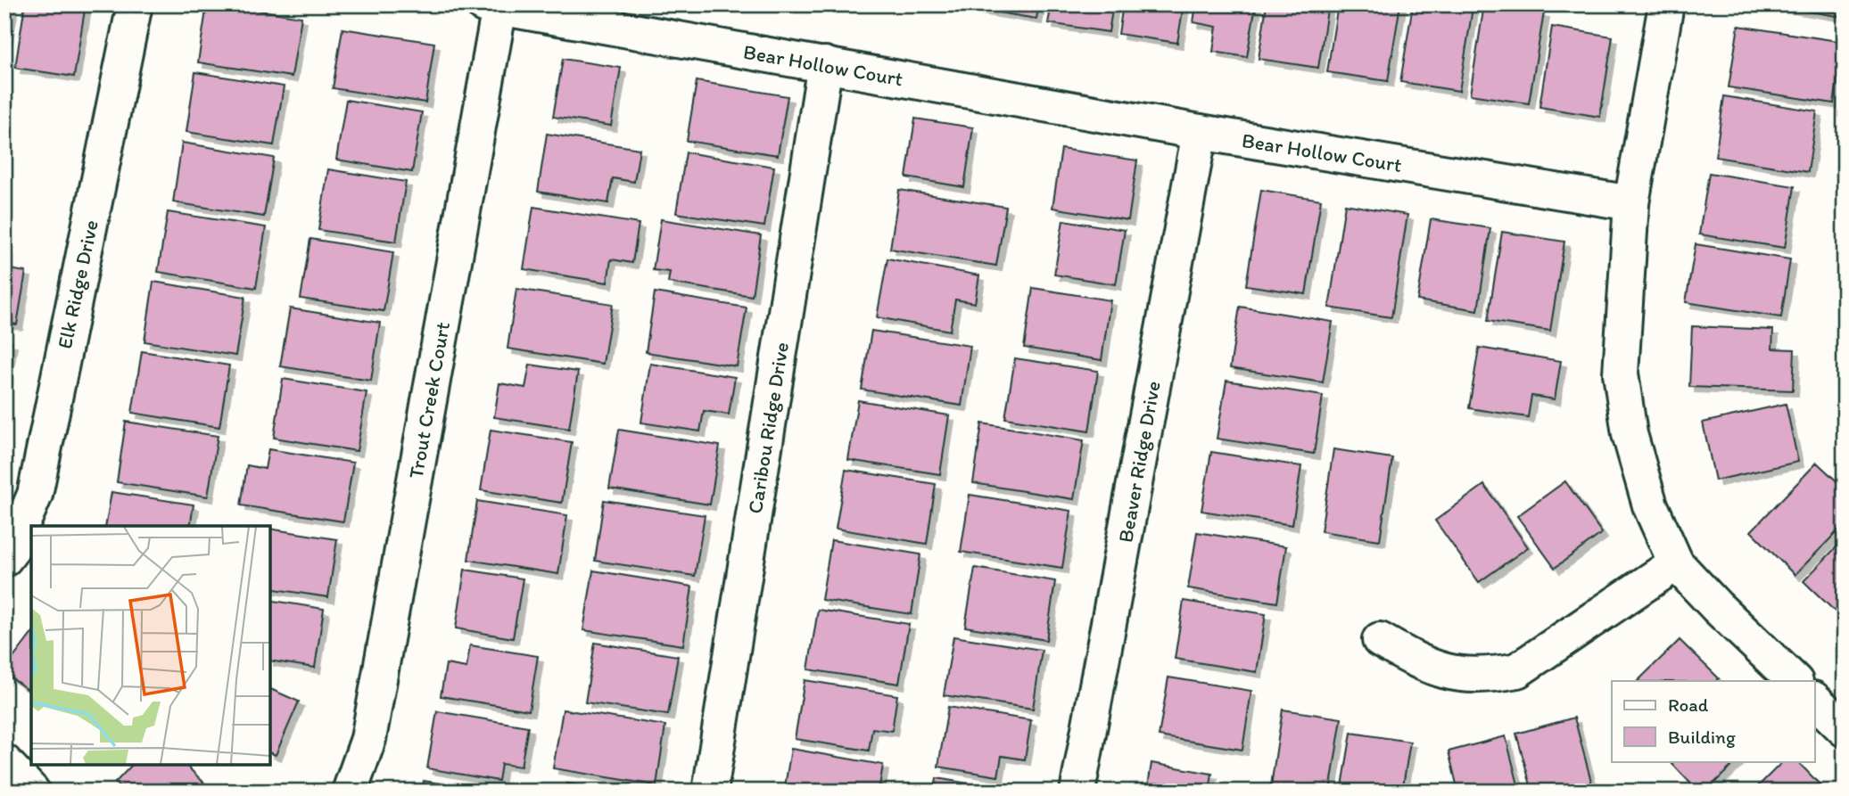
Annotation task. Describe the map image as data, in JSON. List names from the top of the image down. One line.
{"streets":{"street":["Bear Hollow Court","Elk Ridge Drive","Trout Creek Court","Caribou Ridge Drive","Beaver Ridge Drive"]},"crossings":[["Bear Hollow Court","Trout Creek Court"],["Bear Hollow Court","Caribou Ridge Drive"],["Bear Hollow Court","Beaver Ridge Drive"]],"legend":["Road","Building"]}
